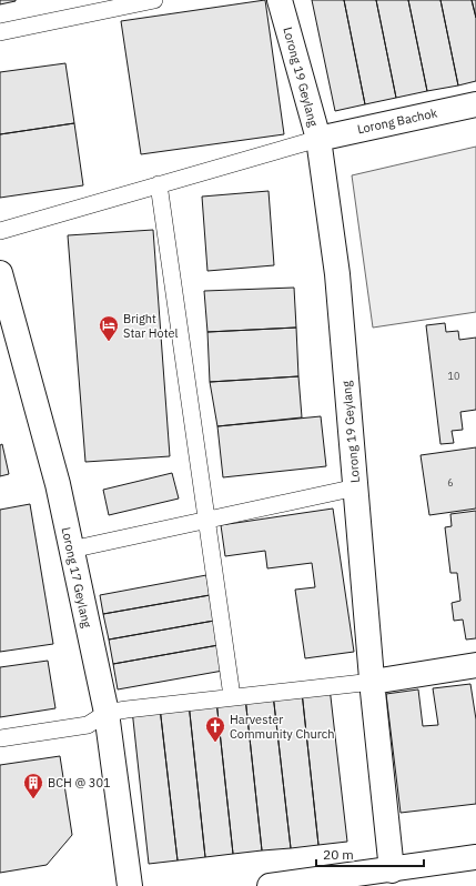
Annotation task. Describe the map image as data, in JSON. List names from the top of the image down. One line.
{"streets":{"street":["Lorong 19 Geylang","Lorong Bachok","Lorong 17 Geylang"]},"crossings":[["Lorong 19 Geylang","Lorong Bachok"]],"places":{"hotel":["Bright Star Hotel"],"church":["Harvester Community Church"],"building":["BCH @ 301"]},"house_numbers":["10","6"],"scale_bar":"20 m"}
